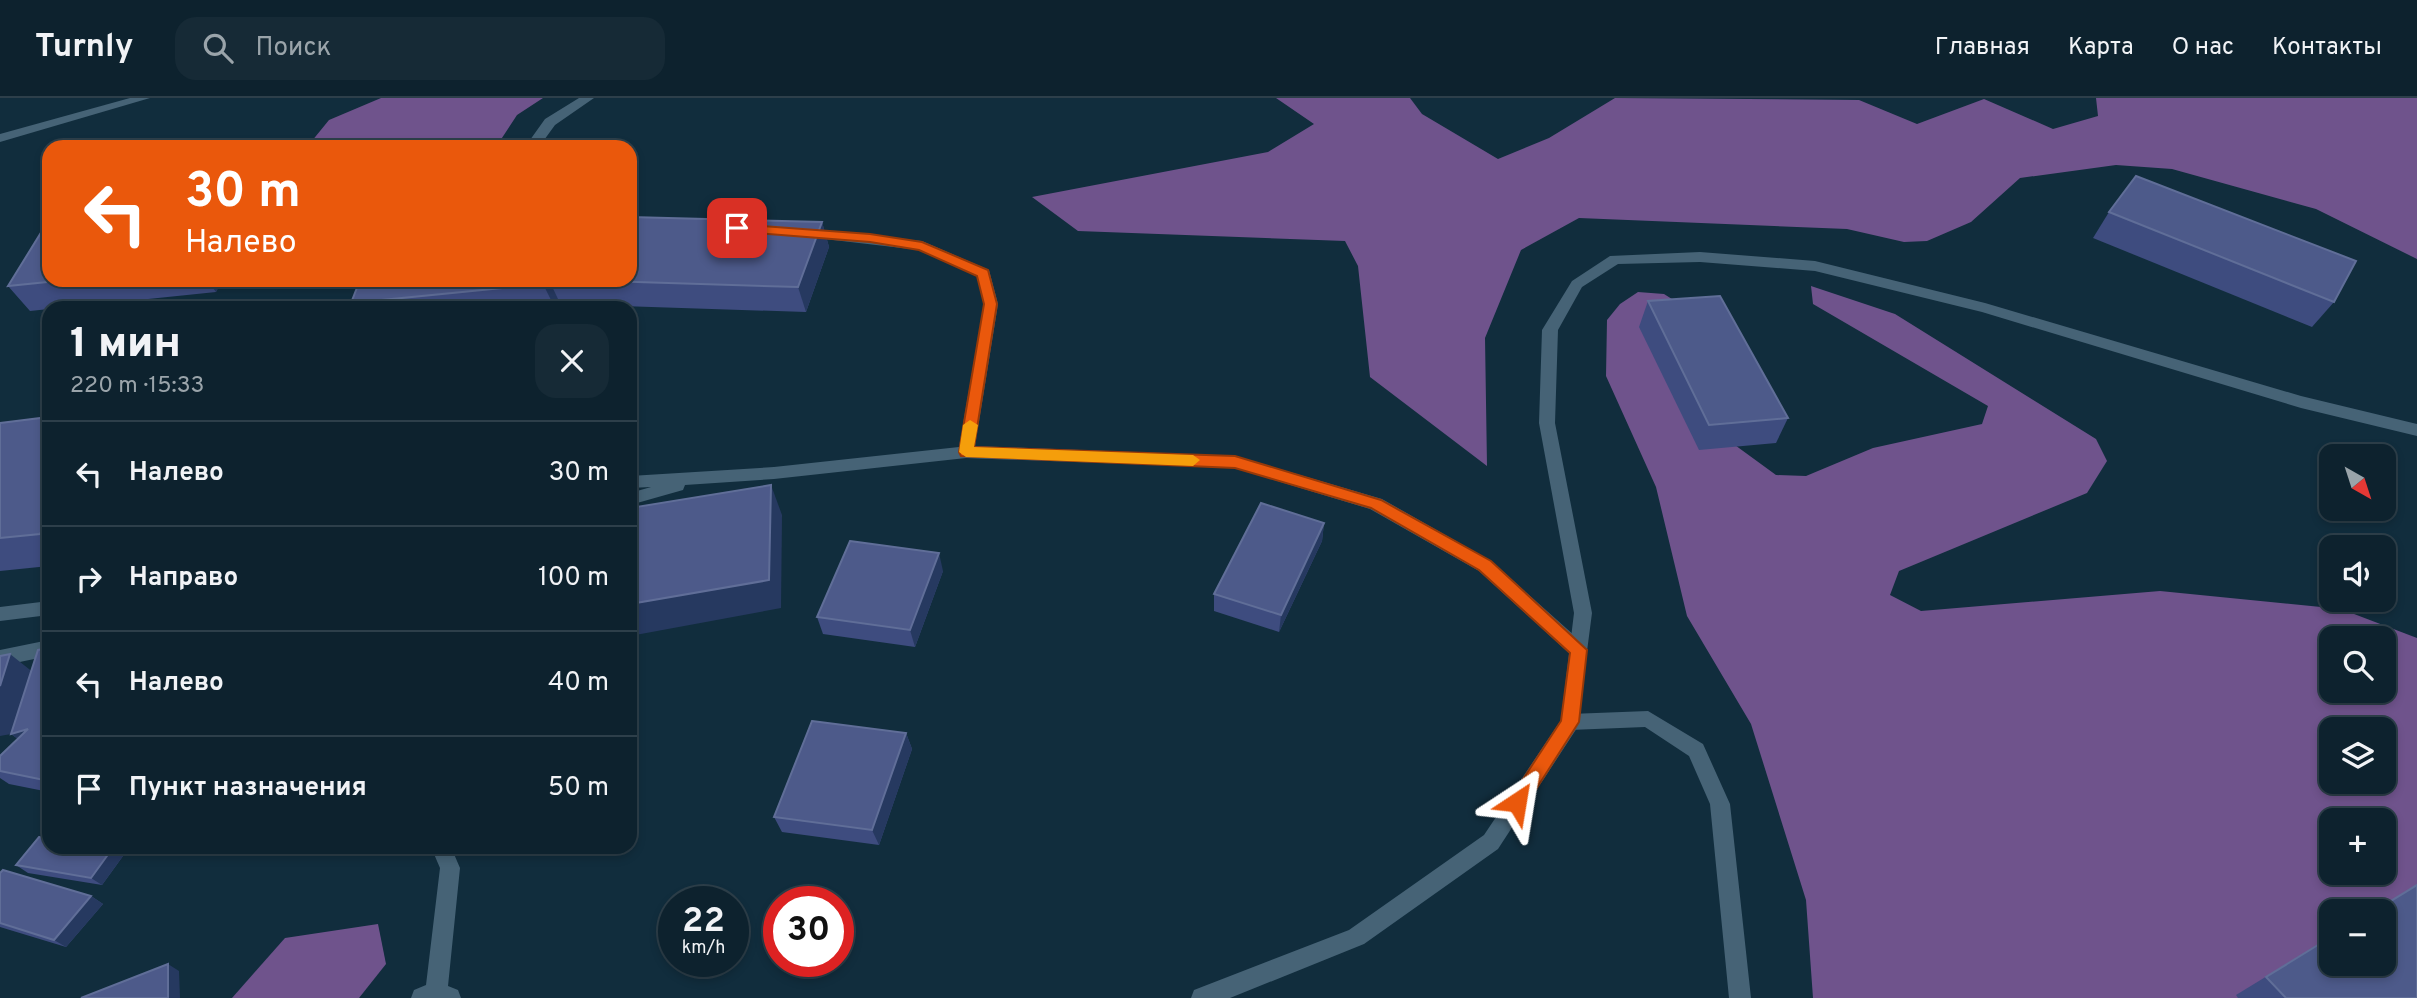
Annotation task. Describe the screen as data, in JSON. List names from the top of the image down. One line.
{"north":"bottom right","page":{"header":"Turnly","search":"Поиск","nav":["Главная","Карта","О нас","Контакты"],"turn":["30 m","Налево"],"heading":["1 мин","220 m · 15:33"],"list":[{"name":"Налево","value":"30 m"},{"name":"Направо","value":"100 m"},{"name":"Налево","value":"40 m"},{"name":"Пункт назначения","value":"50 m"}],"map_buttons":["+","−"],"speed":"22 km/h","limit":"30"}}
